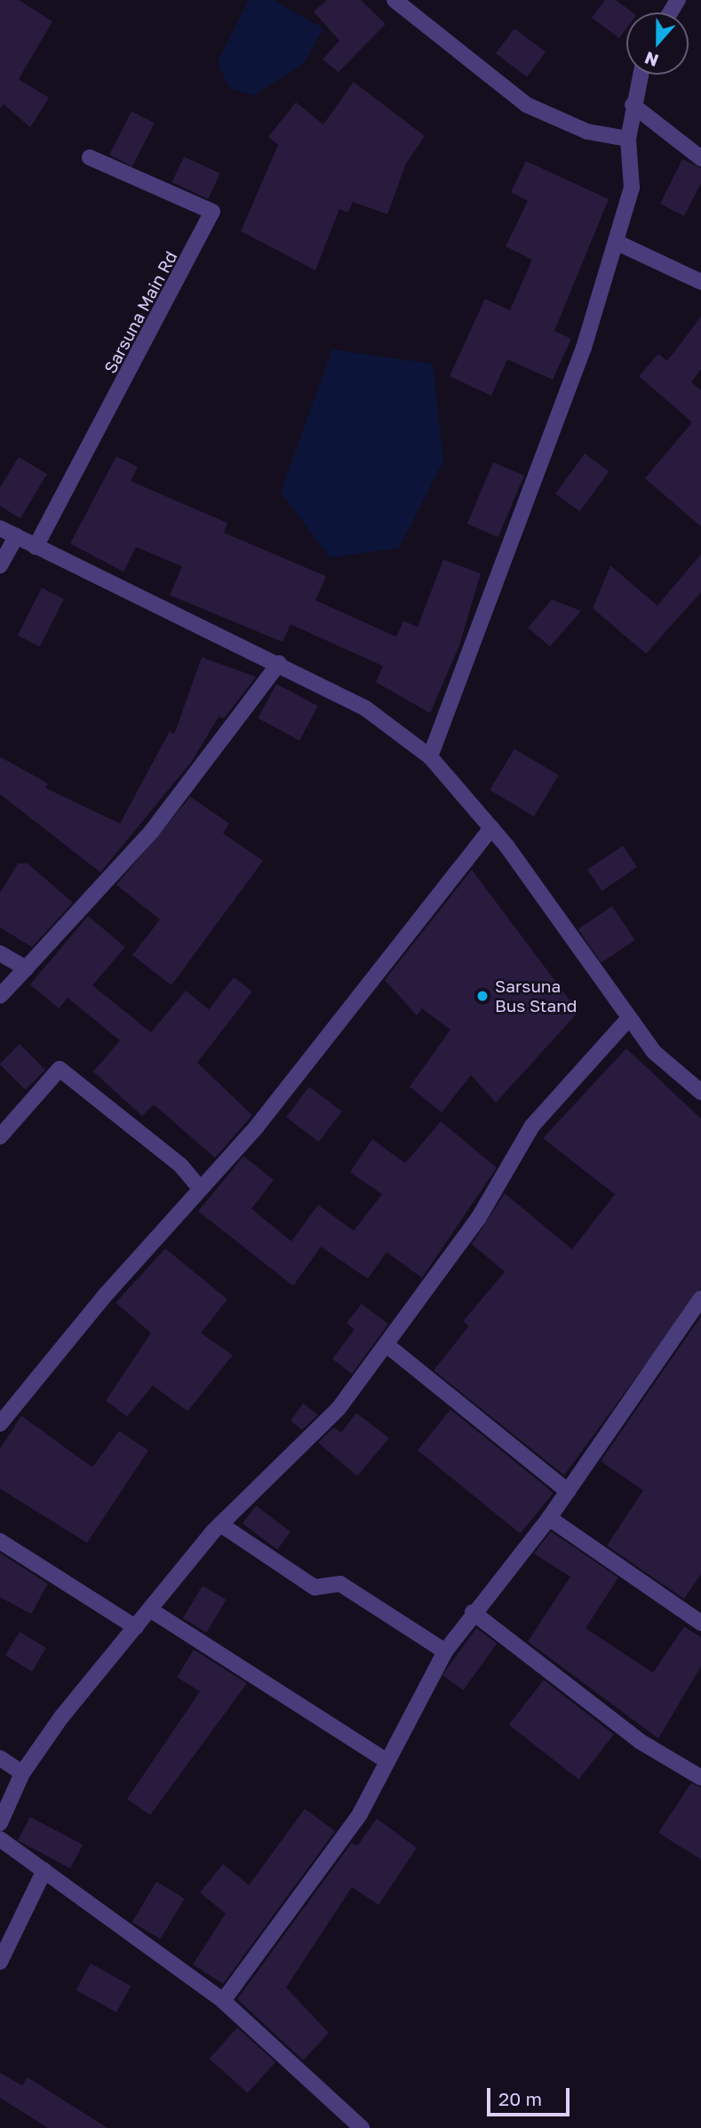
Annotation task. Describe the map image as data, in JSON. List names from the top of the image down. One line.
{"streets":{"street":["Sarsuna Main Rd"]},"places":["Sarsuna Bus Stand"],"scale_bar":"20 m","north":"bottom"}
